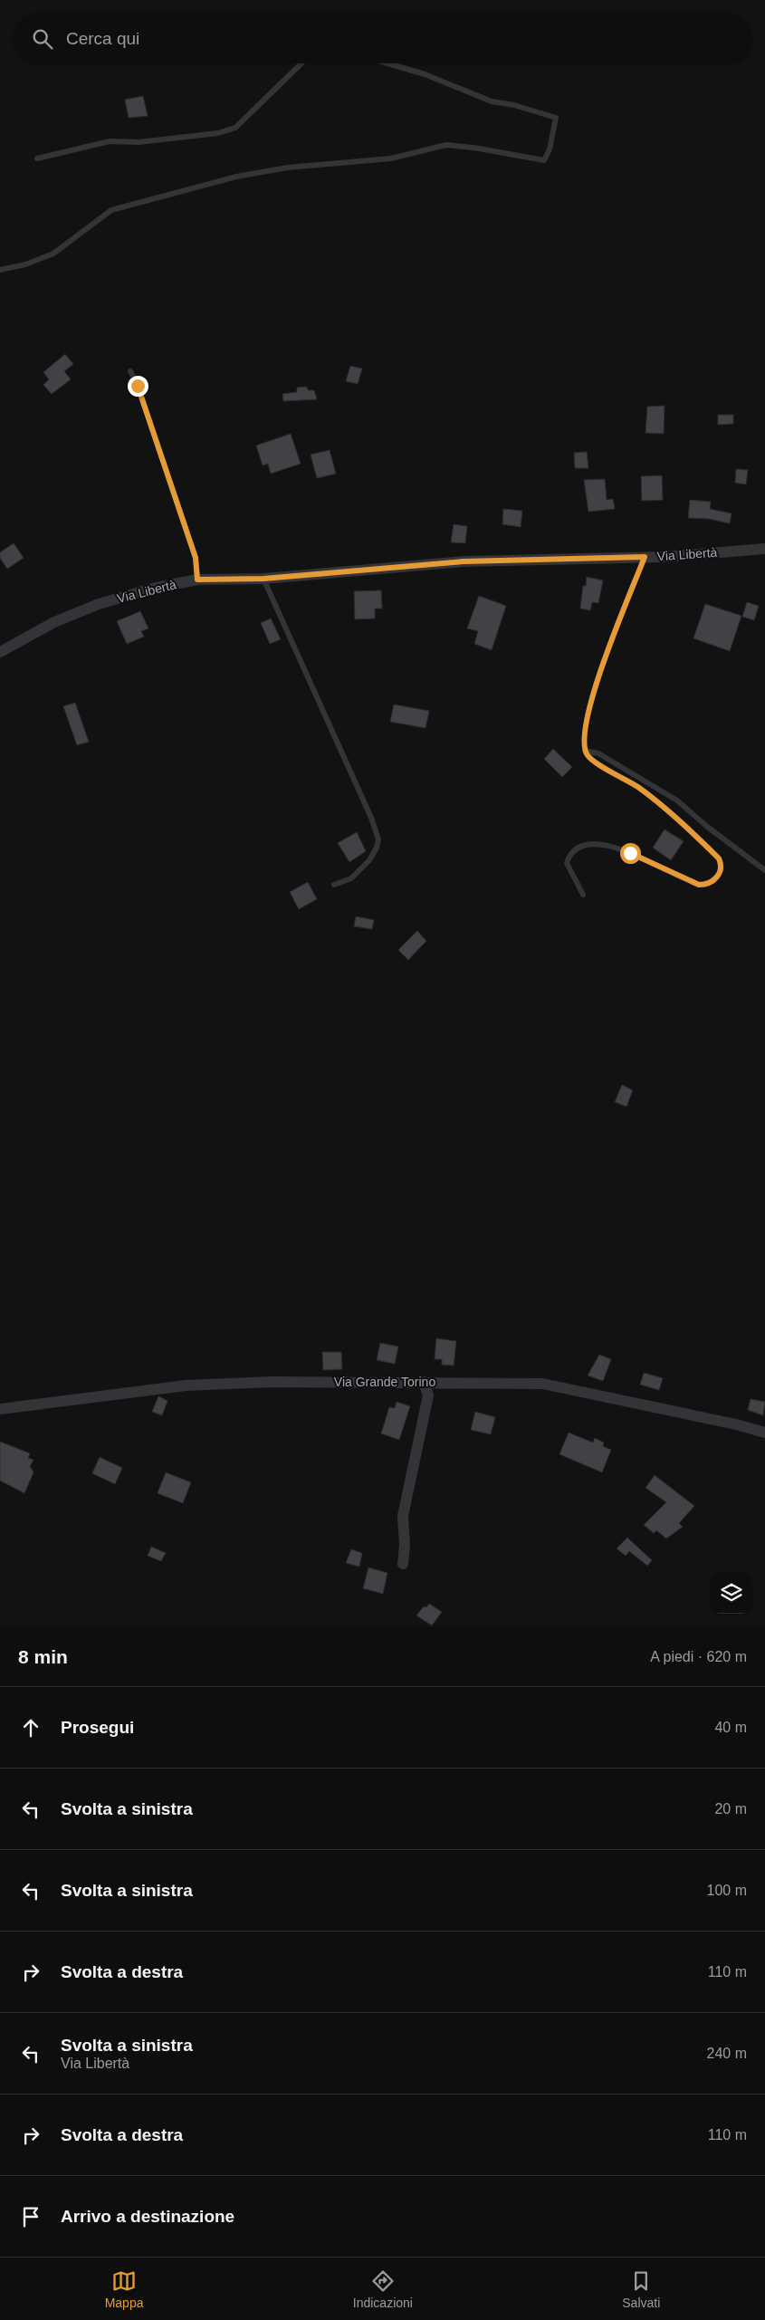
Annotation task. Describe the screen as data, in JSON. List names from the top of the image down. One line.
{"streets":{"street":["Via Libertà","Via Grande Torino"]},"page":{"search":"Cerca qui","heading":["8 min","A piedi · 620 m"],"list":[["Prosegui","40 m"],["Svolta a sinistra","20 m"],["Svolta a sinistra","100 m"],["Svolta a destra","110 m"],["Svolta a sinistra","Via Libertà","240 m"],["Svolta a destra","110 m"],"Arrivo a destinazione"],"nav":["Mappa","Indicazioni","Salvati"]}}
